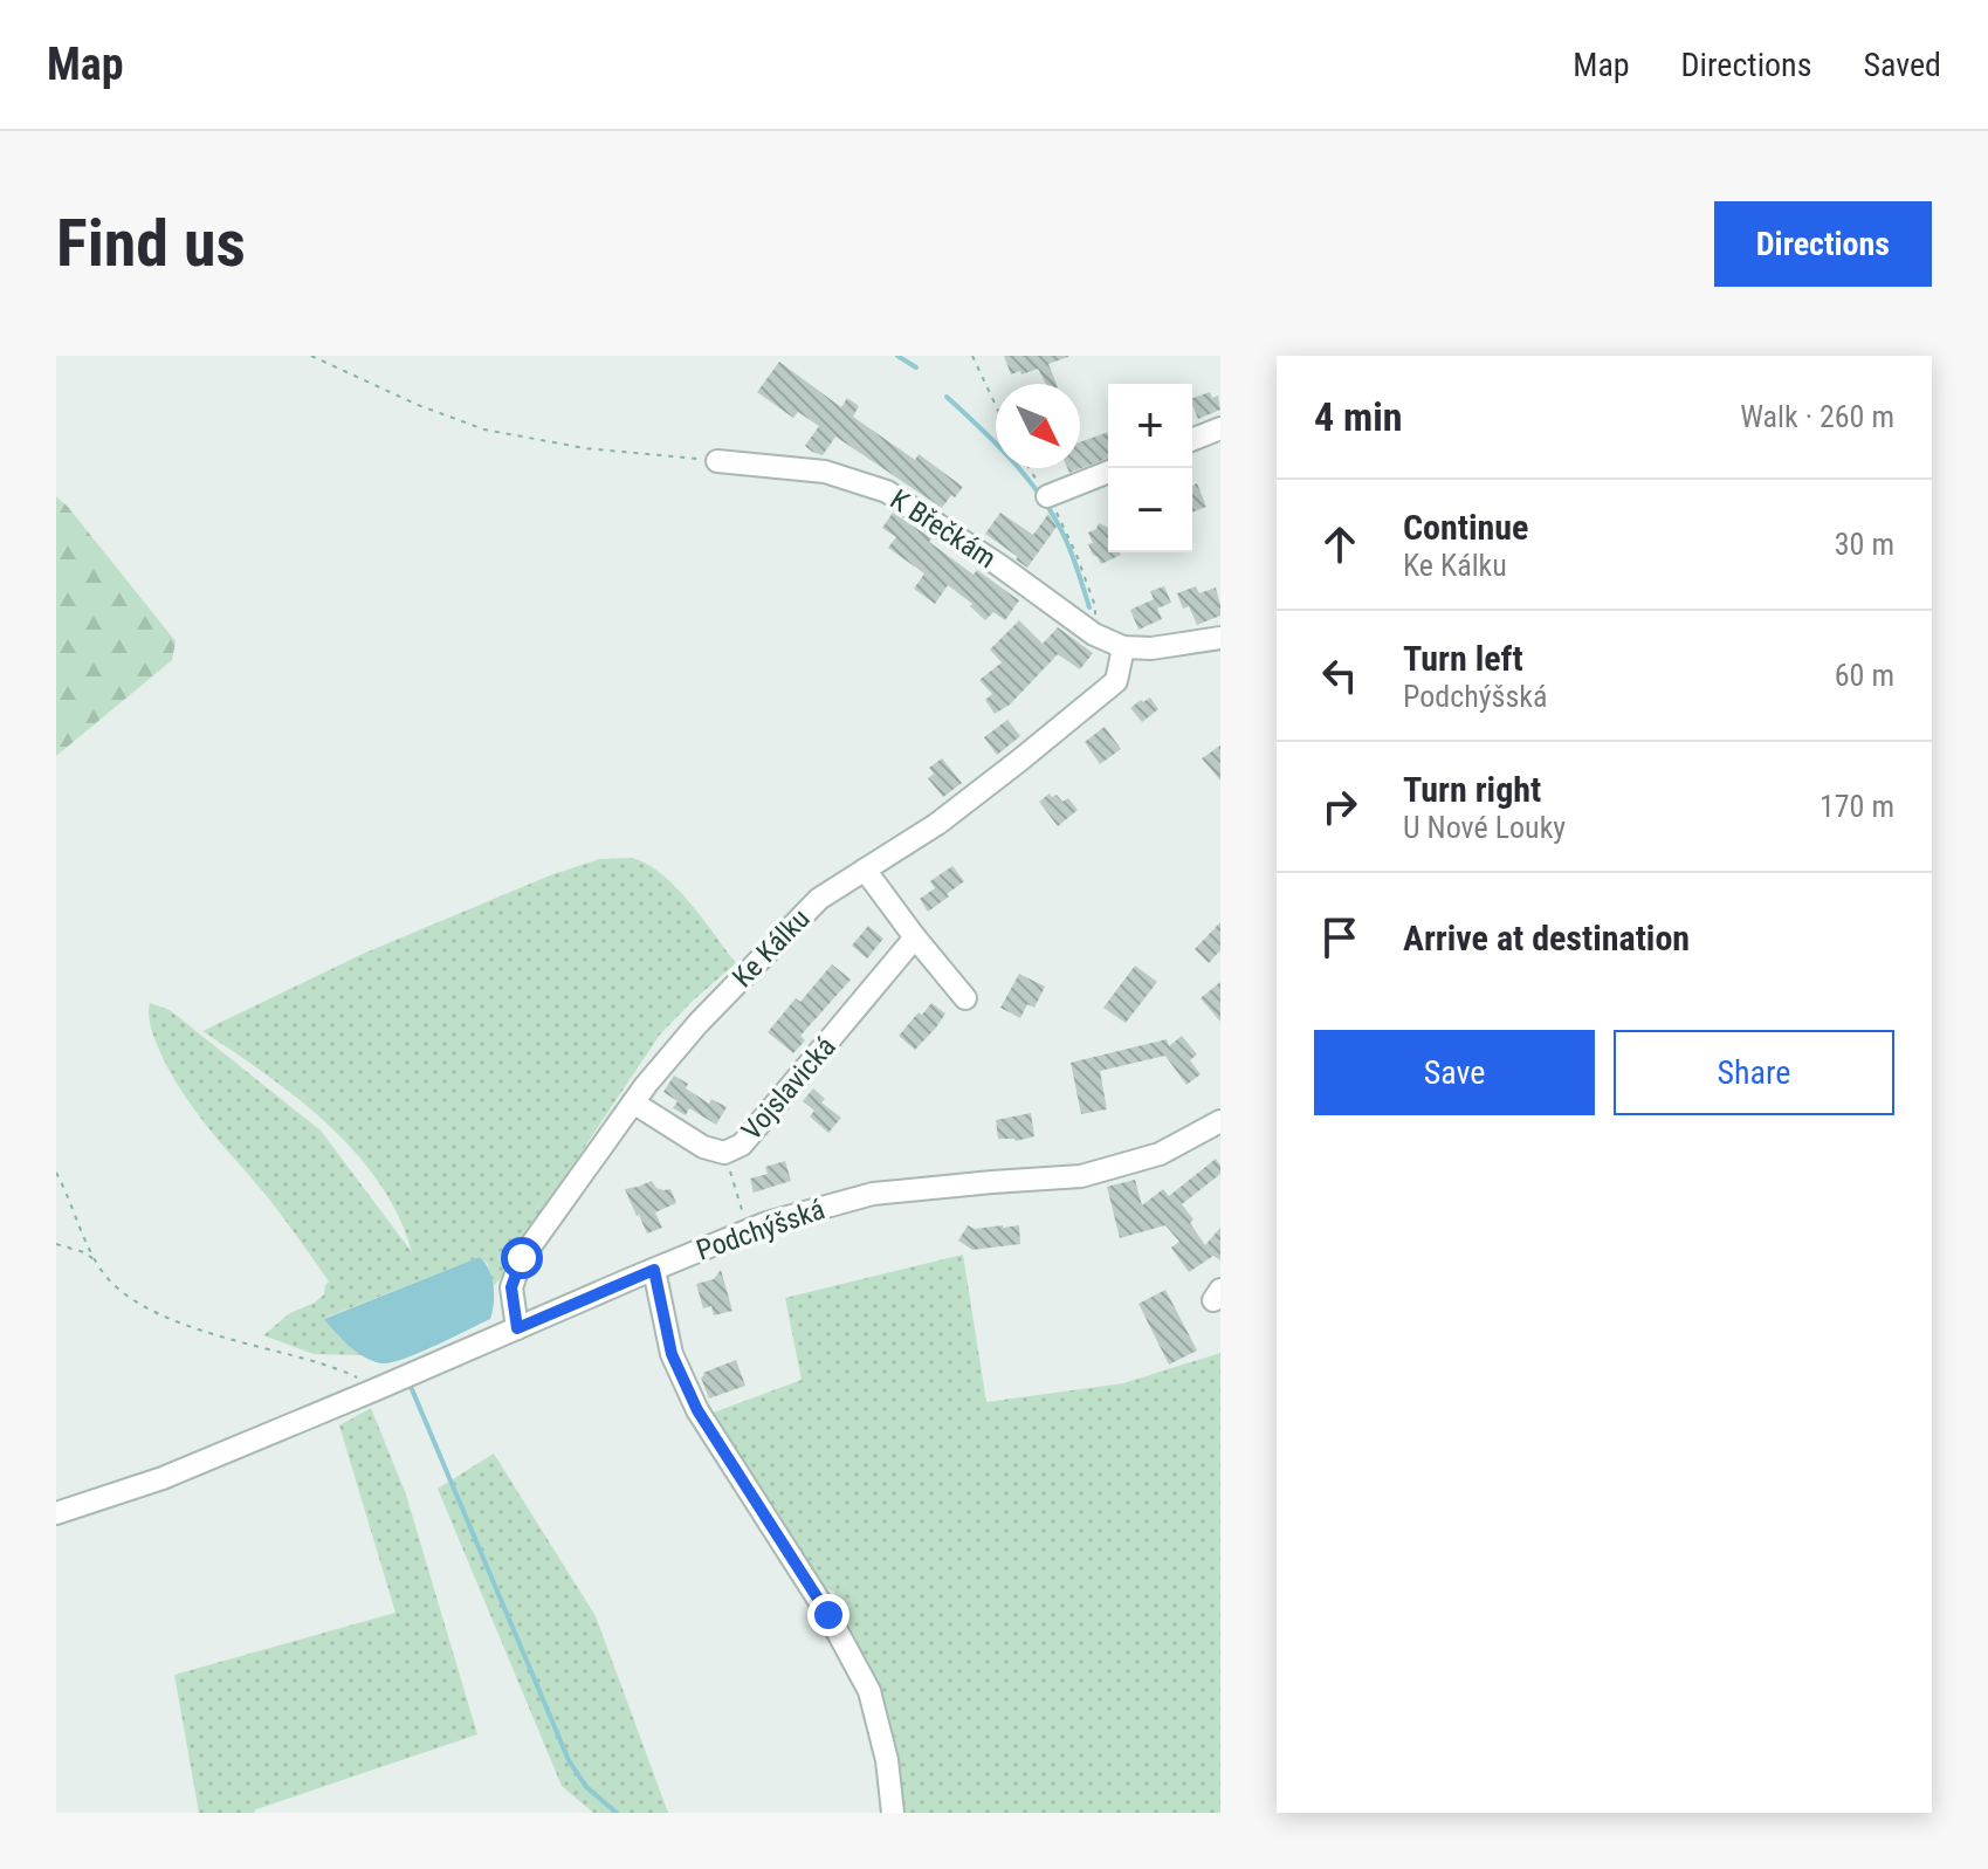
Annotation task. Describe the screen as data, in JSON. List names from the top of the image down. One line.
{"streets":{"street":["K Břečkám","Ke Kálku","Vojslavická","Podchýšská"]},"crossings":[["Ke Kálku","Vojslavická"],["Ke Kálku","Podchýšská"]],"north":"bottom right","page":{"header":"Map","nav":["Map","Directions","Saved"],"buttons":["Directions",["Save","Share"]],"title":"Find us","heading":["4 min","Walk · 260 m"],"map_buttons":["+","−"],"list":[["Continue","Ke Kálku","30 m"],["Turn left","Podchýšská","60 m"],["Turn right","U Nové Louky","170 m"],"Arrive at destination"]}}
